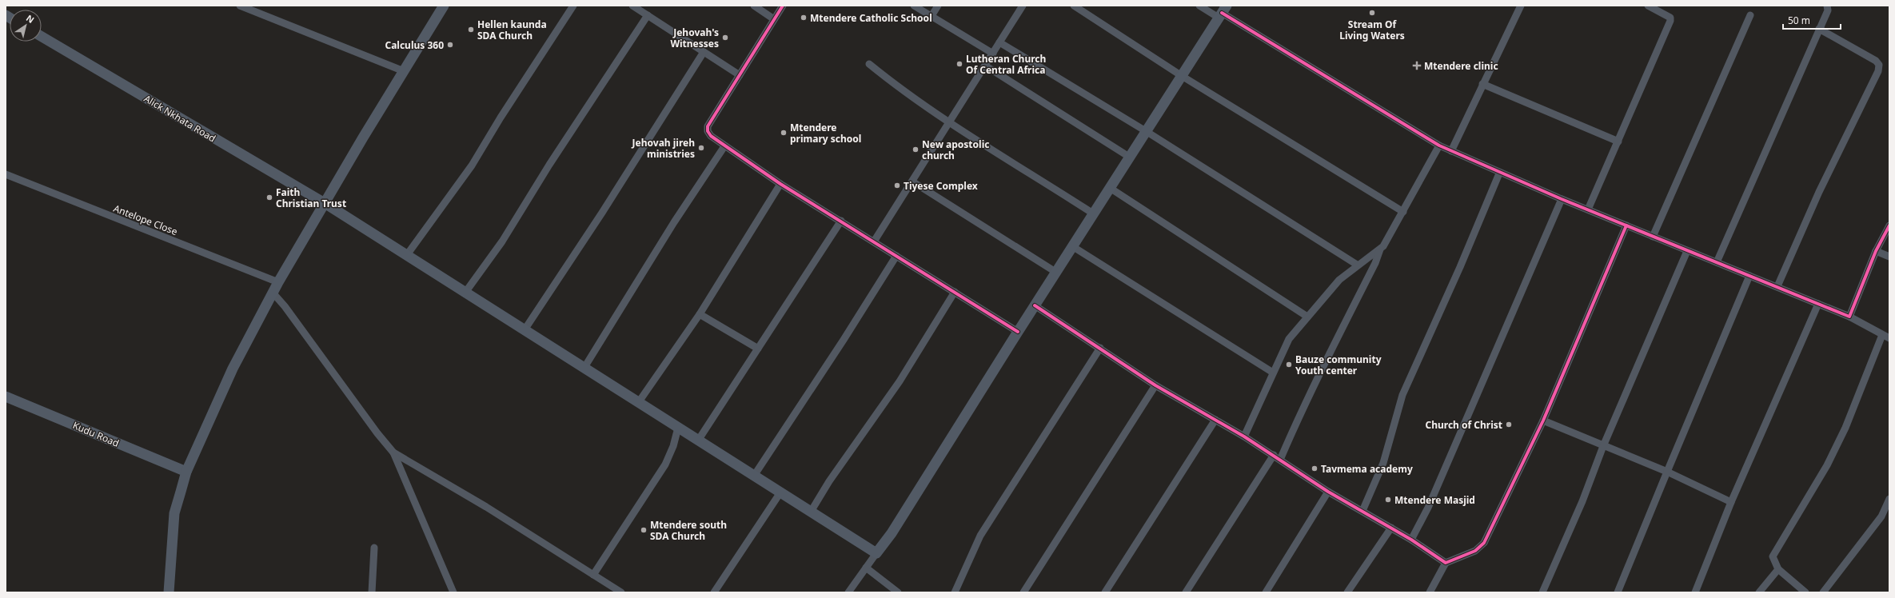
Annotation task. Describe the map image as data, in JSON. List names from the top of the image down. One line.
{"streets":{"main road":["Alick Nkhata Road","Kudu Road"],"street":["Antelope Close"]},"places":{"other":["Stream Of Living Waters","Mtendere Catholic School","Hellen kaunda SDA Church","Jehovah's Witnesses","Calculus 360","Lutheran Church Of Central Africa","Mtendere primary school","Jehovah jireh ministries","New apostolic church","Tiyese Complex","Faith Christian Trust","Bauze community Youth center","Church of Christ","Tavmema academy","Mtendere Masjid","Mtendere south SDA Church"],"health":["Mtendere clinic"]},"scale_bar":"50 m","north":"top right"}
